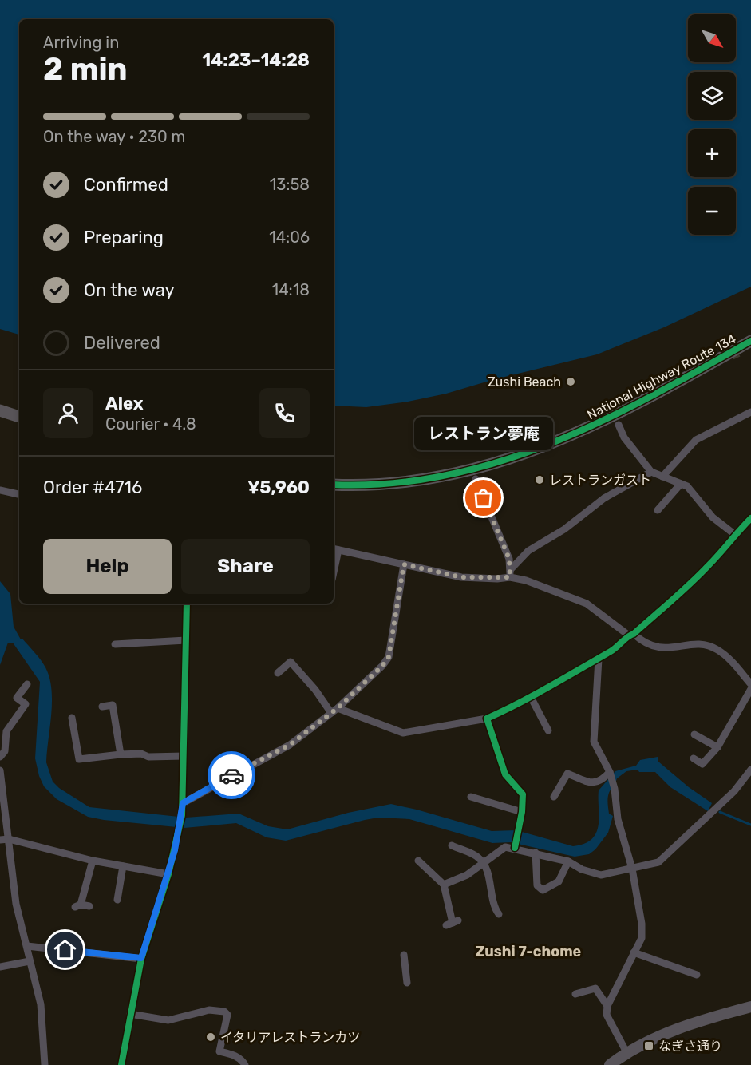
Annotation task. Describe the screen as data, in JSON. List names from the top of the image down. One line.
{"streets":{"highway":["National Highway Route 134"]},"districts":["Zushi 7-chome"],"places":{"other":["Zushi Beach","レストランガスト","レストラン夢庵","イタリアレストランカツ"],"transit":["なぎさ通り"]},"north":"bottom right","page":{"map_buttons":["+","−"],"heading":["2 min","Arriving in","14:23–14:28"],"panel":["Alex","Courier · 4.8","Order #4716","¥5,960"],"bar":"On the way · 230 m","list":[["Confirmed","13:58"],["Preparing","14:06"],["On the way","14:18"],"Delivered"],"bubble":"レストラン夢庵","buttons":["Help","Share"]}}
